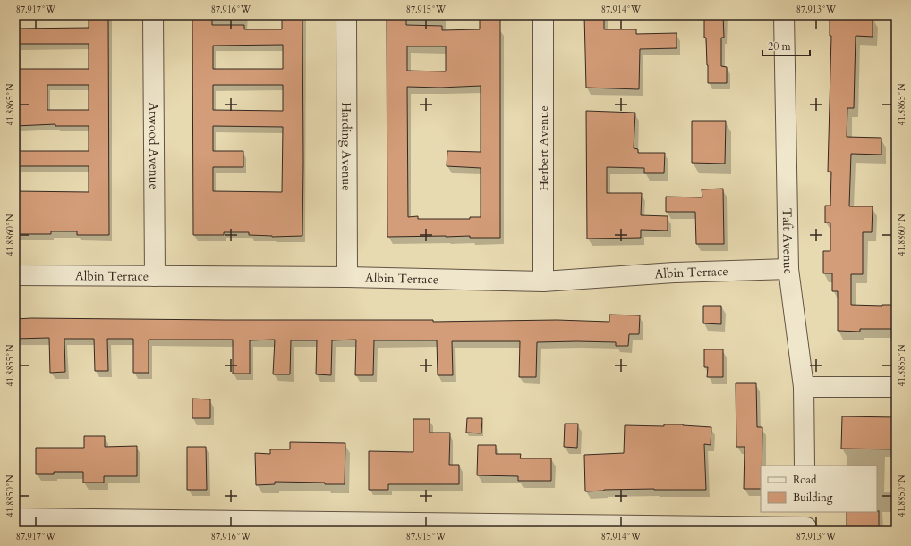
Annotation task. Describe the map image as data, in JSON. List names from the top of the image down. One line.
{"streets":{"street":["Atwood Avenue","Harding Avenue","Herbert Avenue","Taft Avenue","Albin Terrace"]},"crossings":[["Atwood Avenue","Albin Terrace"],["Harding Avenue","Albin Terrace"],["Herbert Avenue","Albin Terrace"],["Taft Avenue","Albin Terrace"]],"legend":["Road","Building"],"scale_bar":"20 m","coordinates":["87.917°W","87.916°W","87.915°W","87.914°W","87.913°W","41.8865°N","41.8860°N","41.8855°N","41.8850°N"]}
